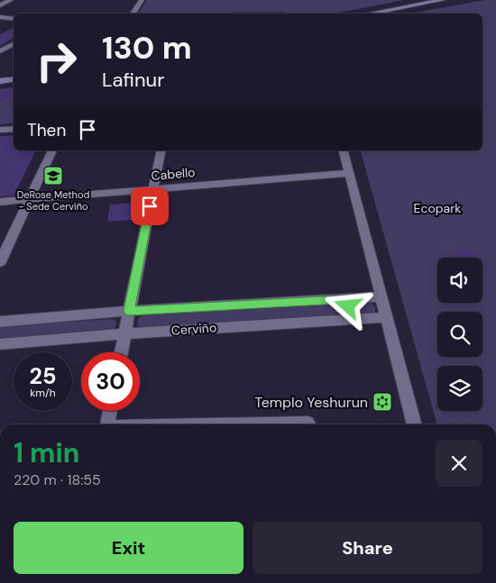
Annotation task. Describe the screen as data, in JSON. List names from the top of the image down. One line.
{"streets":{"street":["Cabello","Cerviño"]},"parks":["Ecopark"],"places":{"school or university":["DeRose Method - Sede Cerviño"],"synagogue":["Templo Yeshurun"]},"page":{"turn":["130 m","Lafinur"],"then":"Then","speed":"25 km/h","limit":"30","heading":["1 min","220 m · 18:55"],"buttons":["Exit","Share"]}}
